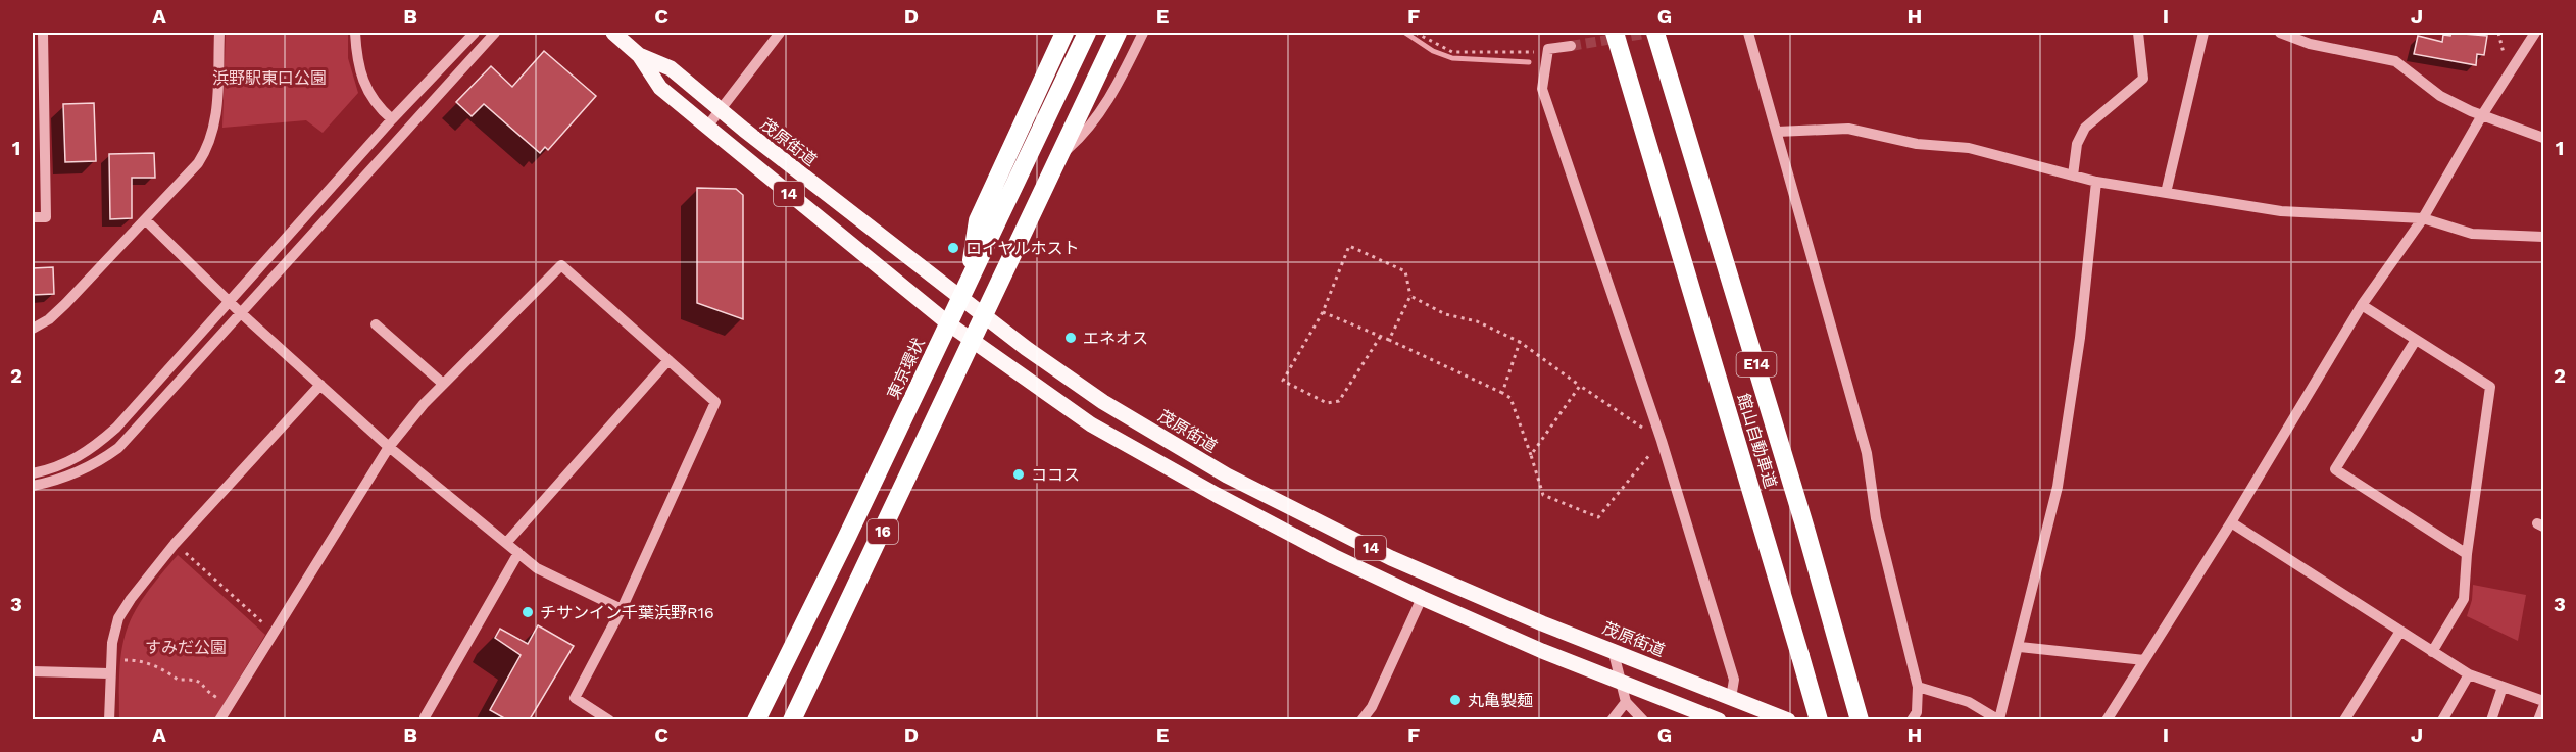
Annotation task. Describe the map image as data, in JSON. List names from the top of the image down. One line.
{"streets":{"highway":["E14","東京環状","館山自動車道","16"],"main road":["茂原街道","14"]},"crossings":[["茂原街道","東京環状"],["茂原街道","16"],["東京環状","16"]],"parks":["浜野駅東口公園","すみだ公園"],"places":["ロイヤルホスト","エネオス","ココス","チサンイン千葉浜野R16","丸亀製麺"],"grid":{"columns":["A","B","C","D","E","F","G","H","I","J"],"rows":["1","2","3"]}}
